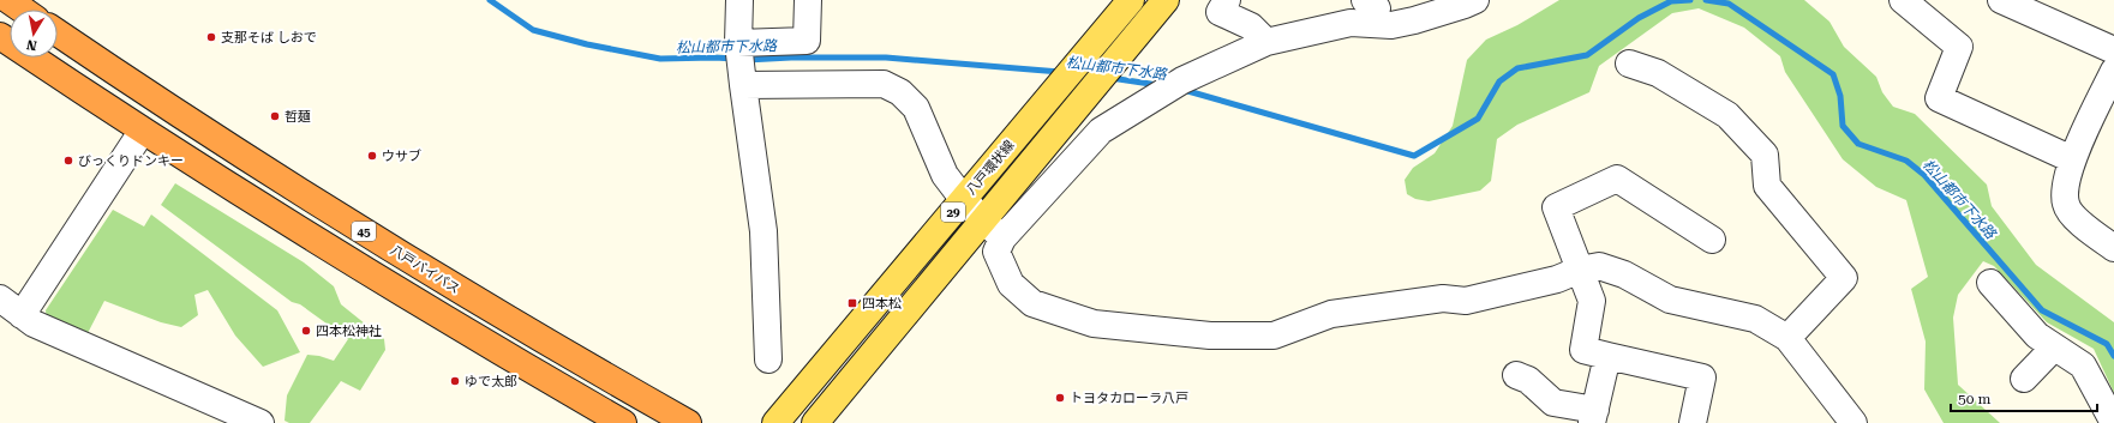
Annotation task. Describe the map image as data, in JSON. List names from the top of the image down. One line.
{"streets":{"highway":["45","八戸バイパス"],"main road":["八戸環状線","29"]},"water":["松山都市下水路"],"places":{"other":["支那そば しおで","哲麺","ウサブ","びっくりドンキー","四本松神社","ゆで太郎","トヨタカローラ八戸"],"transit":["四本松"]},"scale_bar":"50 m","north":"bottom"}
